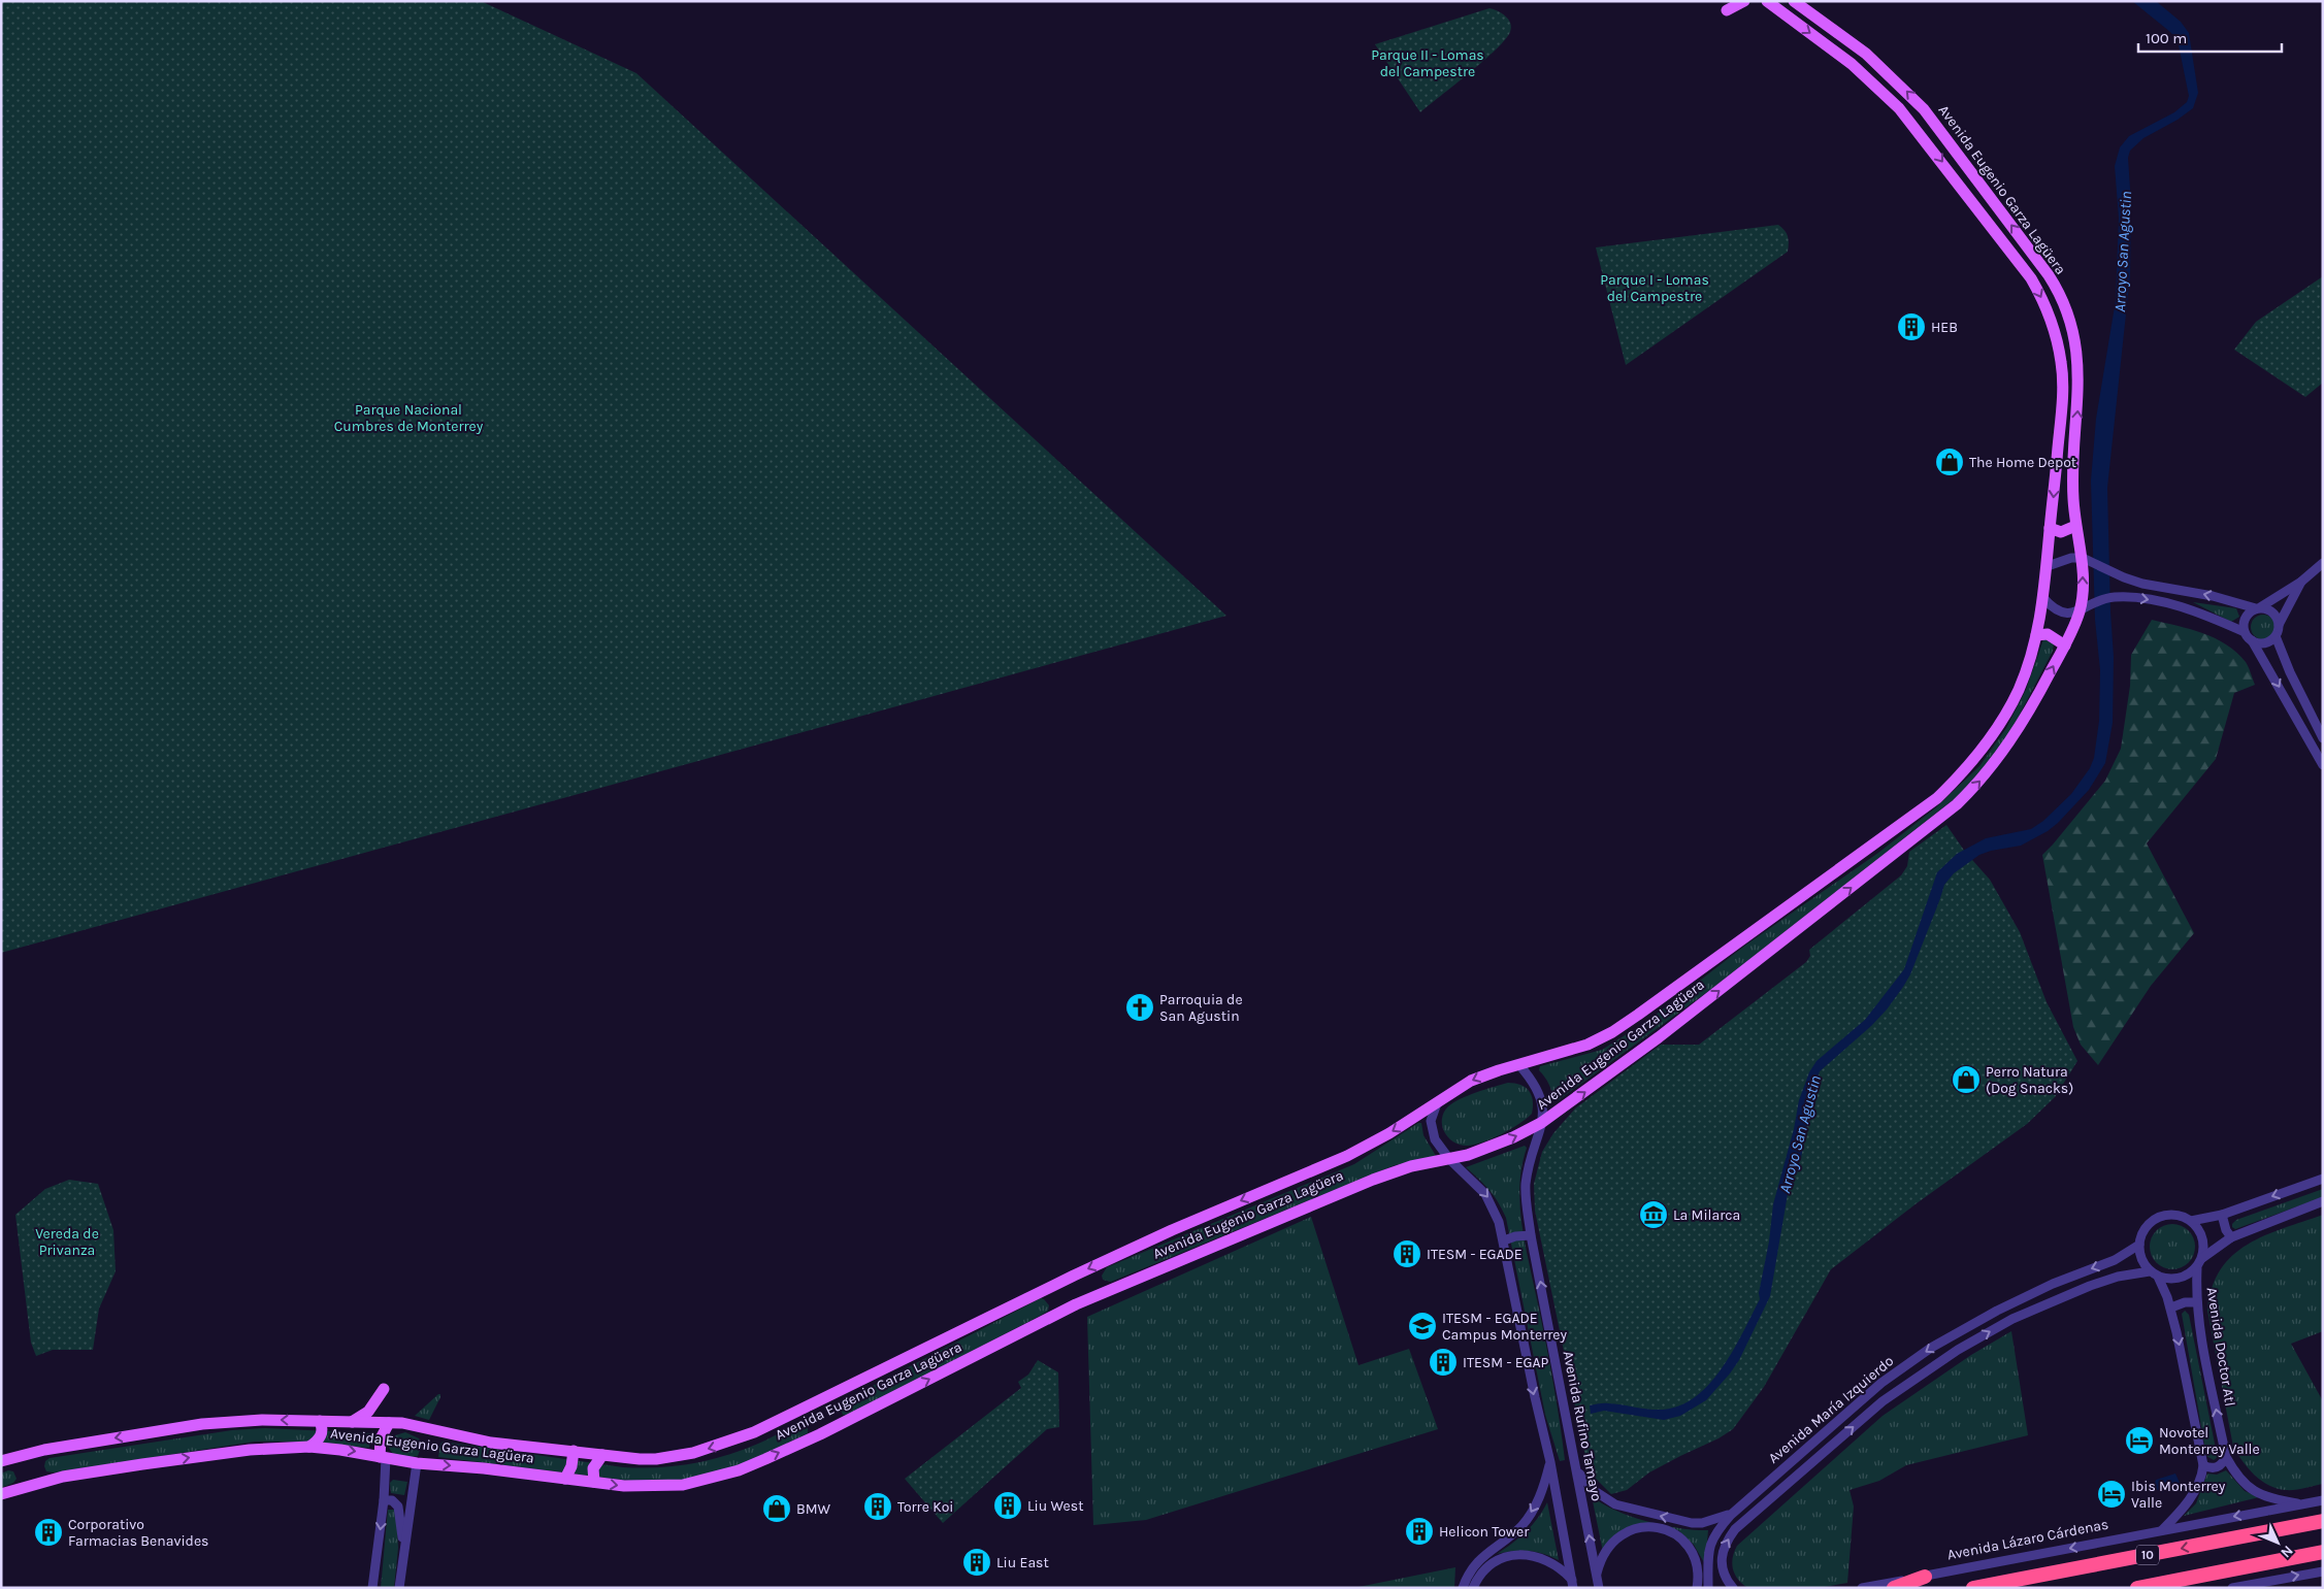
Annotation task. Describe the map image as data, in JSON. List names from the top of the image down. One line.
{"streets":{"highway":["10"],"main road":["Avenida Eugenio Garza Lagüera"],"street":["Avenida Doctor Atl","Avenida María Izquierdo","Avenida Rufino Tamayo","Avenida Lázaro Cárdenas"]},"crossings":[["Avenida Eugenio Garza Lagüera","Avenida Rufino Tamayo"],["Avenida Doctor Atl","Avenida María Izquierdo"],["Avenida Doctor Atl","Avenida Lázaro Cárdenas"]],"one_way":["Avenida Lázaro Cárdenas"],"water":["Arroyo San Agustin"],"parks":["Parque II - Lomas del Campestre","Parque I - Lomas del Campestre","Parque Nacional Cumbres de Monterrey","Vereda de Privanza"],"places":{"building":["HEB","ITESM - EGADE","ITESM - EGAP","Liu West","Torre Koi","Helicon Tower","Corporativo Farmacias Benavides","Liu East"],"shop":["The Home Depot","Perro Natura (Dog Snacks)","BMW"],"church":["Parroquia de San Agustin"],"museum":["La Milarca"],"school or university":["ITESM - EGADE Campus Monterrey"],"hotel":["Novotel Monterrey Valle","Ibis Monterrey Valle"]},"scale_bar":"100 m","north":"bottom right"}
